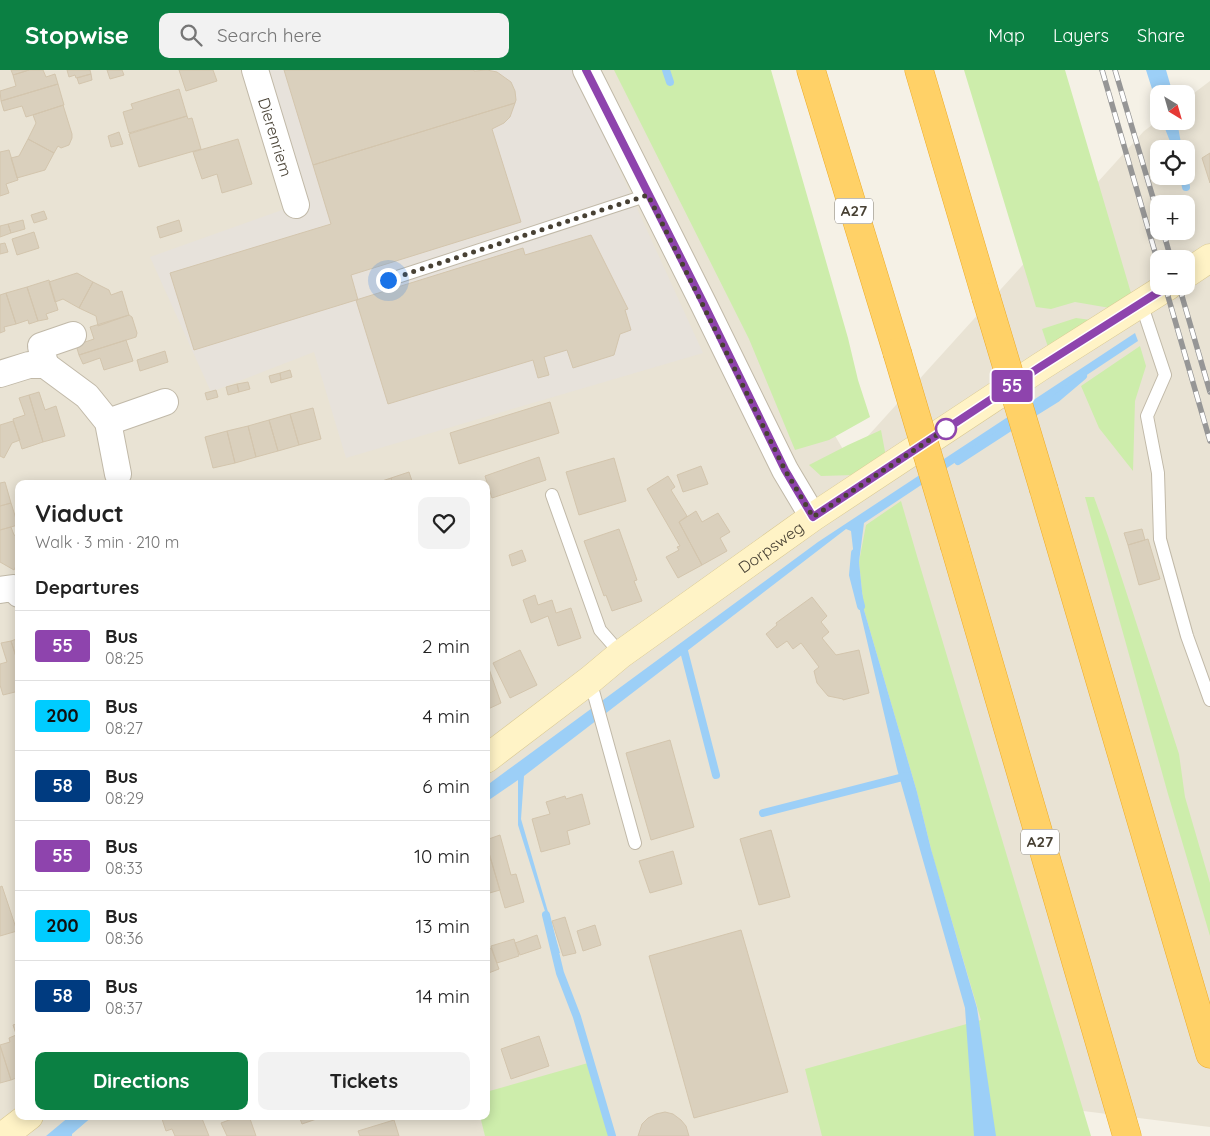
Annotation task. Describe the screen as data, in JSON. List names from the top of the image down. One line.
{"streets":{"highway":["A27"],"street":["Dierenriem","Dorpsweg"]},"lines":["bus line 55"],"north":"bottom right","page":{"header":"Stopwise","search":"Search here","nav":["Map","Layers","Share"],"on_map":"55","map_buttons":["+","−"],"heading":[["Viaduct","Walk · 3 min · 210 m"],"Departures"],"list":[{"mark":"55","name":"Bus","note":"08:25","value":"2 min"},{"mark":"200","name":"Bus","note":"08:27","value":"4 min"},{"mark":"58","name":"Bus","note":"08:29","value":"6 min"},{"mark":"55","name":"Bus","note":"08:33","value":"10 min"},{"mark":"200","name":"Bus","note":"08:36","value":"13 min"},{"mark":"58","name":"Bus","note":"08:37","value":"14 min"}],"buttons":["Directions","Tickets"]}}
